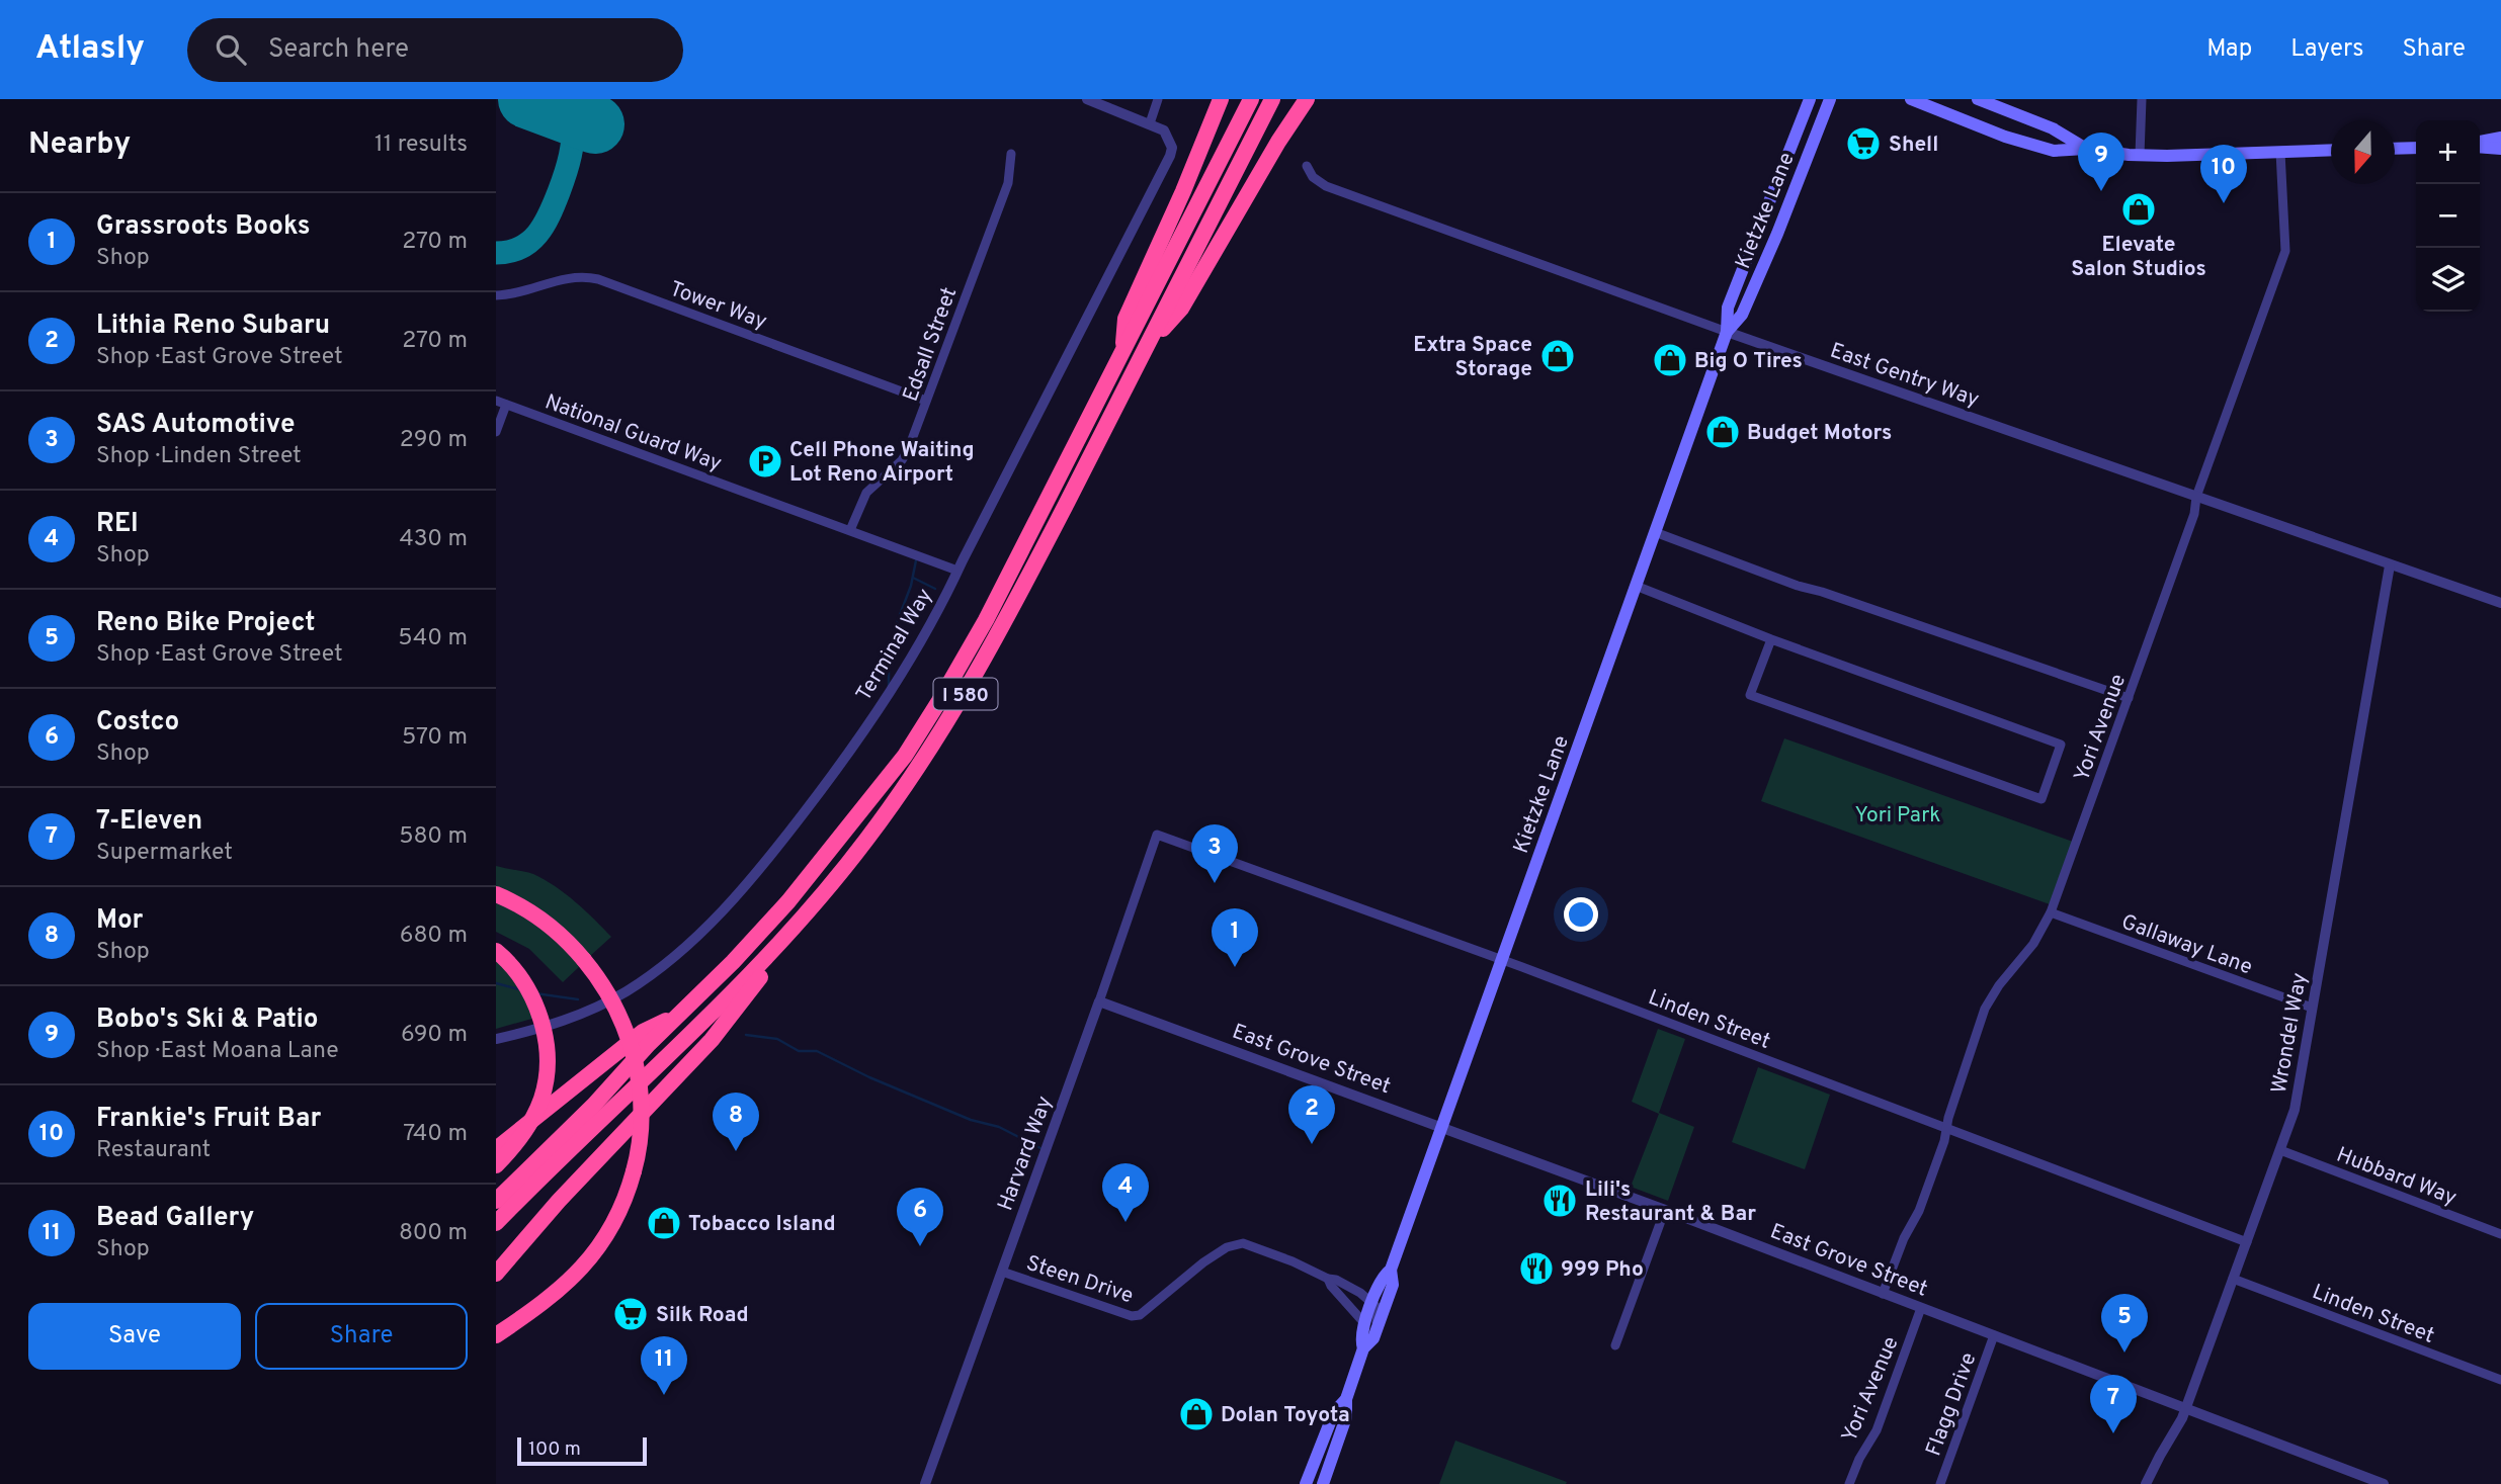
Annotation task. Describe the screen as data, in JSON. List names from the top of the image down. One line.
{"streets":{"highway":["I 580"],"main road":["Kietzke Lane"],"street":["Tower Way","Edsall Street","East Gentry Way","National Guard Way","Terminal Way","Yori Avenue","Gallaway Lane","Linden Street","Wrondel Way","East Grove Street","Harvard Way","Hubbard Way","Steen Drive","Flagg Drive"]},"crossings":[["Kietzke Lane","East Gentry Way"],["Kietzke Lane","Linden Street"],["Kietzke Lane","East Grove Street"],["Kietzke Lane","Steen Drive"],["Tower Way","Edsall Street"],["Edsall Street","National Guard Way"],["East Gentry Way","Yori Avenue"],["East Gentry Way","Wrondel Way"],["National Guard Way","Terminal Way"],["Yori Avenue","Gallaway Lane"],["Yori Avenue","Linden Street"],["Yori Avenue","East Grove Street"],["Gallaway Lane","Wrondel Way"],["Linden Street","Wrondel Way"],["Linden Street","Harvard Way"],["Wrondel Way","East Grove Street"],["Wrondel Way","Hubbard Way"],["East Grove Street","Harvard Way"],["East Grove Street","Flagg Drive"],["Harvard Way","Steen Drive"]],"parks":["Yori Park"],"places":{"supermarket":["Shell","Silk Road"],"shop":["Elevate Salon Studios","Extra Space Storage","Big O Tires","Budget Motors","Tobacco Island","Dolan Toyota"],"parking":["Cell Phone Waiting Lot Reno Airport"],"restaurant":["Lili's Restaurant & Bar","999 Pho"]},"scale_bar":"100 m","north":"bottom","page":{"header":"Atlasly","search":"Search here","nav":["Map","Layers","Share"],"heading":["Nearby","11 results"],"map_buttons":["+","−"],"pins":["9","10","3","1","2","8","4","6","5","11","7"],"list":[{"mark":"1","name":"Grassroots Books","note":"Shop","value":"270 m"},{"mark":"2","name":"Lithia Reno Subaru","note":"Shop · East Grove Street","value":"270 m"},{"mark":"3","name":"SAS Automotive","note":"Shop · Linden Street","value":"290 m"},{"mark":"4","name":"REI","note":"Shop","value":"430 m"},{"mark":"5","name":"Reno Bike Project","note":"Shop · East Grove Street","value":"540 m"},{"mark":"6","name":"Costco","note":"Shop","value":"570 m"},{"mark":"7","name":"7-Eleven","note":"Supermarket","value":"580 m"},{"mark":"8","name":"Mor","note":"Shop","value":"680 m"},{"mark":"9","name":"Bobo's Ski & Patio","note":"Shop · East Moana Lane","value":"690 m"},{"mark":"10","name":"Frankie's Fruit Bar","note":"Restaurant","value":"740 m"},{"mark":"11","name":"Bead Gallery","note":"Shop","value":"800 m"}],"buttons":["Save","Share"],"scale":"100 m"}}
